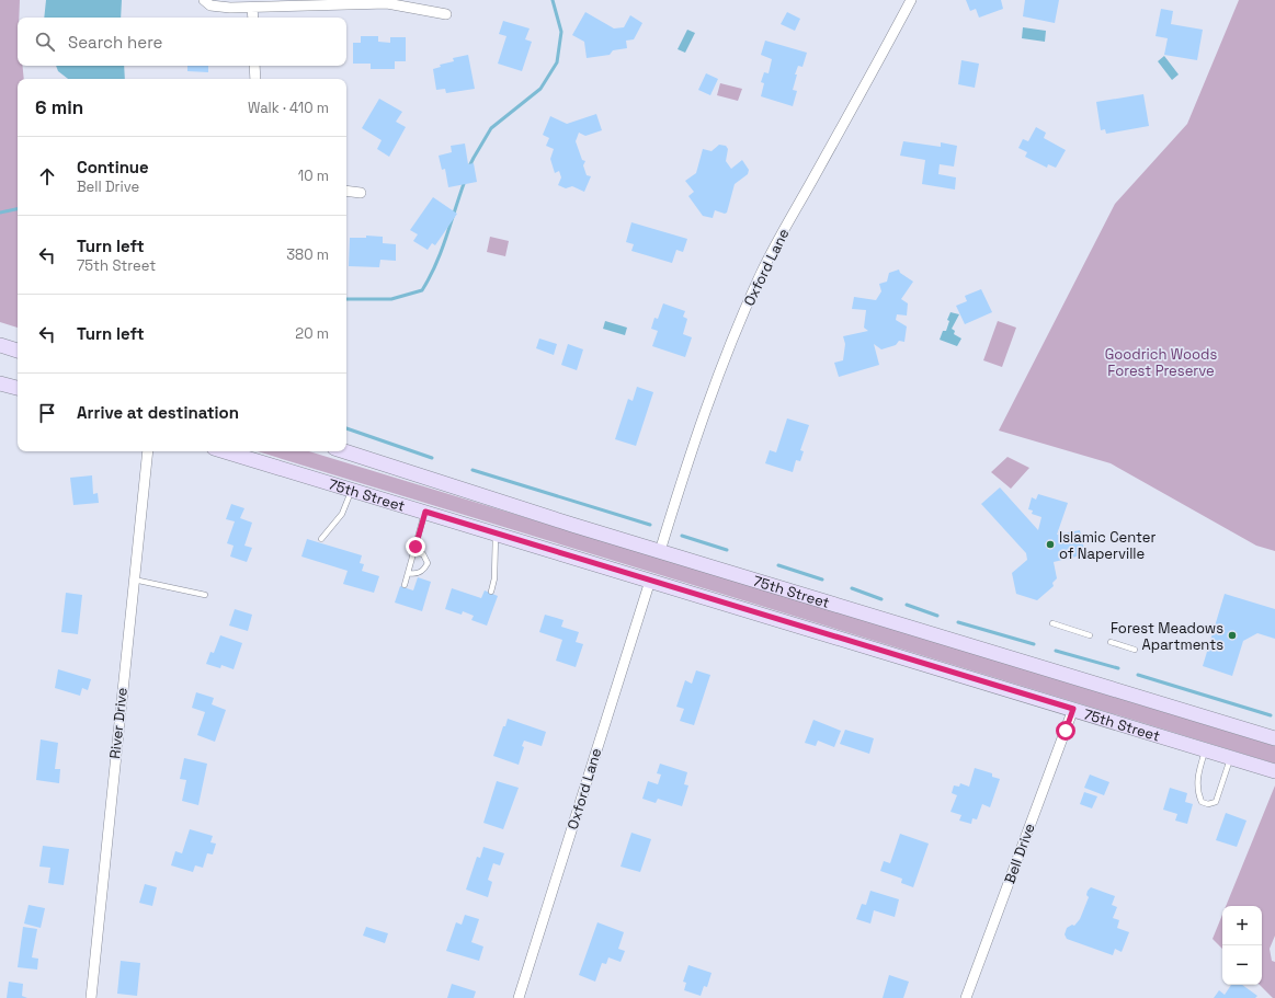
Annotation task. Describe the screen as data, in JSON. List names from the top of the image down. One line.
{"streets":{"main road":["75th Street"],"street":["Oxford Lane","River Drive","Bell Drive"]},"crossings":[["Oxford Lane","75th Street"],["75th Street","Bell Drive"]],"parks":["Goodrich Woods Forest Preserve"],"places":["Islamic Center of Naperville","Forest Meadows Apartments"],"page":{"search":"Search here","heading":["6 min","Walk · 410 m"],"list":[["Continue","Bell Drive","10 m"],["Turn left","75th Street","380 m"],["Turn left","20 m"],"Arrive at destination"],"map_buttons":["+","−"]}}
